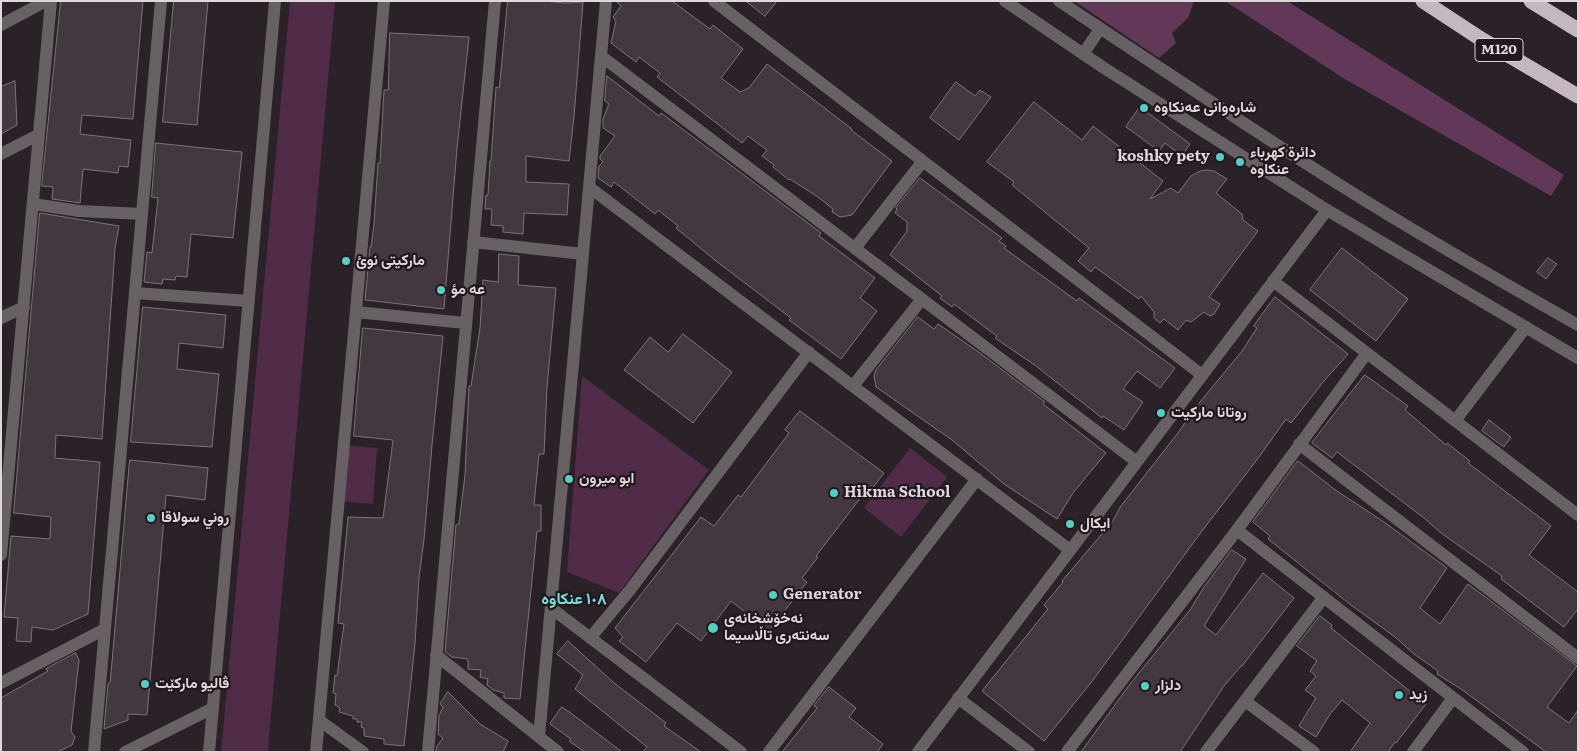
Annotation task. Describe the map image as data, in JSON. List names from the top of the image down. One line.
{"streets":{"highway":["M120"]},"districts":["١٠٨ عنکاوە"],"places":["شارەوانی عەنکاوە","koshky pety","دائرة كهرباء عنكاوه","مارکیتی نوئ","عه مؤ","روتانا ماركيت","ابو ميرون","Hikma School","روني سولاقا","ايكال","Generator","نەخۆشخانەی سەنتەری تاڵاسیما","ڤالیو مارکێت","دلزار","زيد"]}
